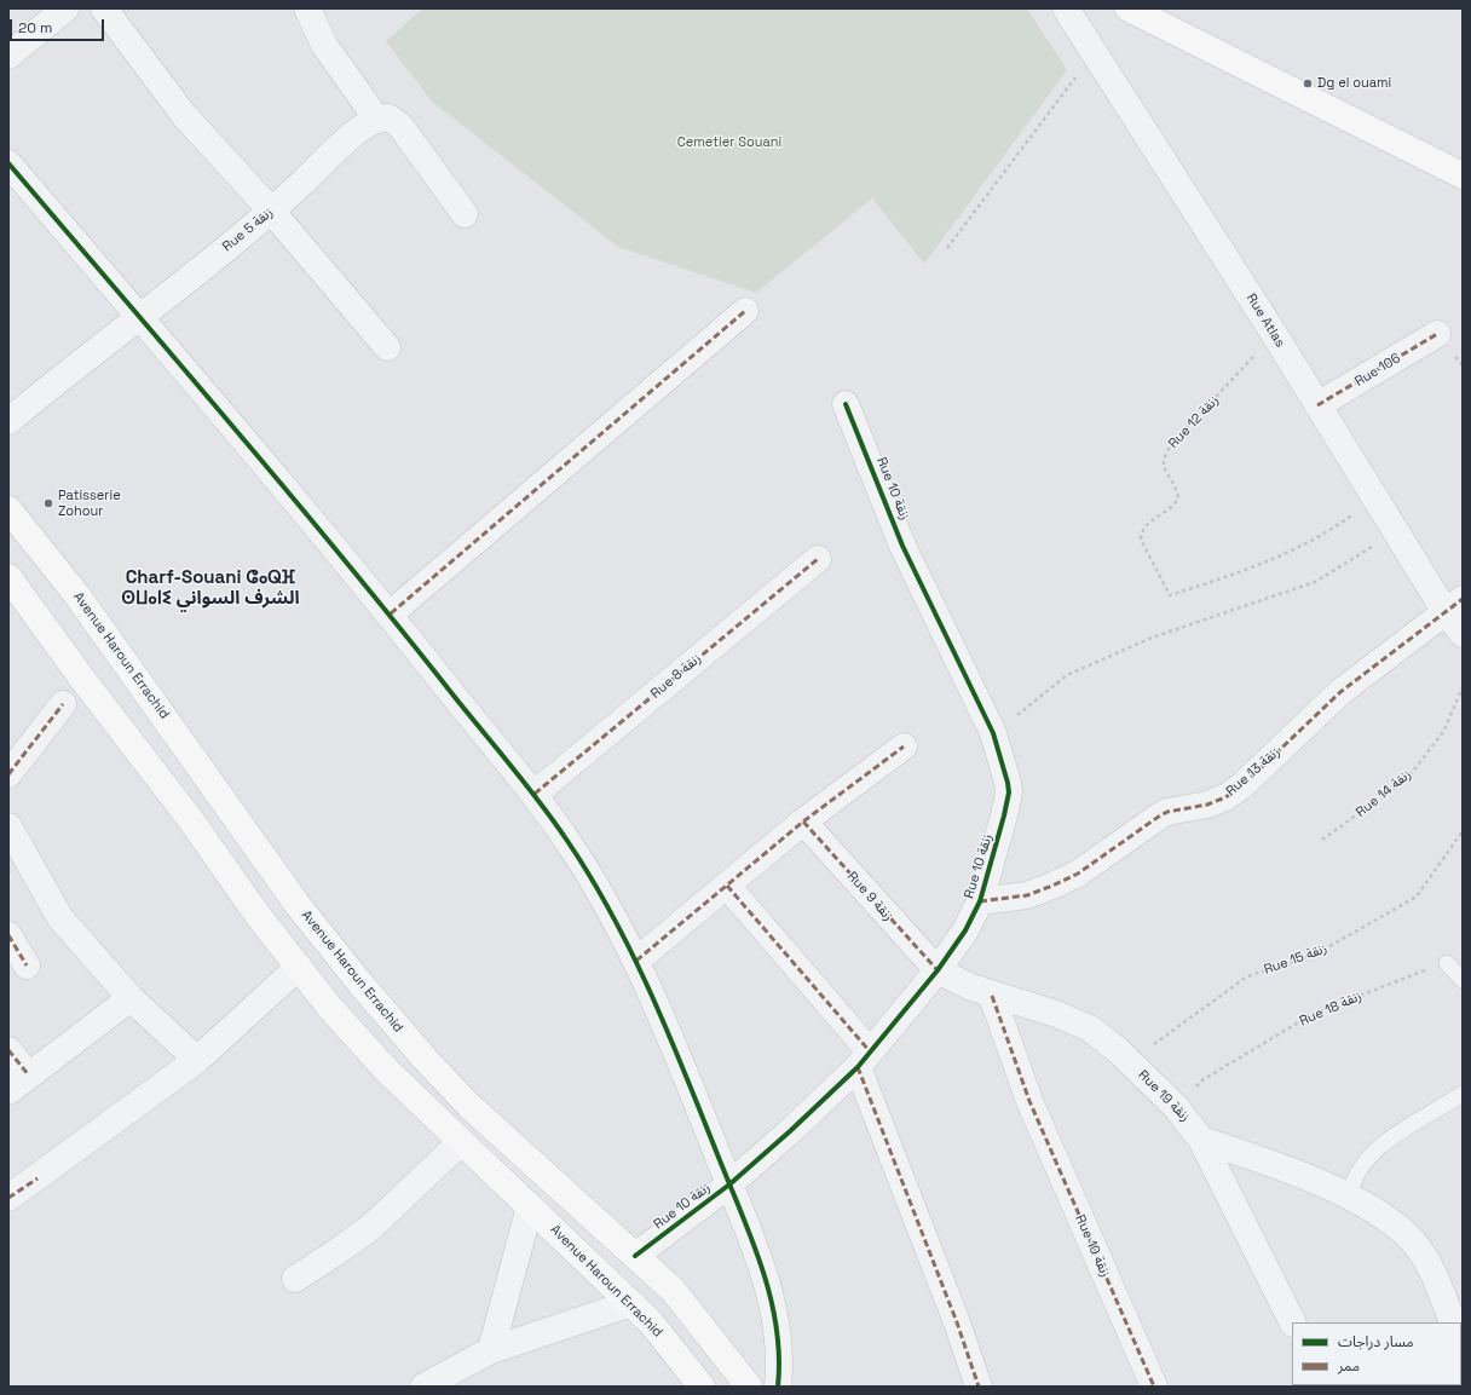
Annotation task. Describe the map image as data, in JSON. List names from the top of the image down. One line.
{"streets":{"main road":["Avenue Haroun Errachid"],"street":["Rue 5 زنقة","Rue Atlas","Rue 106","Rue 10 زنقة","Rue 8 زنقة","Rue 13 زنقة","Rue 9 زنقة","Rue 19 زنقة"],"path":["Rue 12 زنقة","Rue 14 زنقة","Rue 15 زنقة","Rue 18 زنقة"]},"crossings":[["Rue Atlas","Rue 106"],["Rue Atlas","Rue 13 زنقة"],["Rue 10 زنقة","Avenue Haroun Errachid"],["Rue 10 زنقة","Rue 13 زنقة"],["Rue 10 زنقة","Rue 9 زنقة"],["Rue 10 زنقة","Rue 19 زنقة"],["Rue 9 زنقة","Rue 19 زنقة"]],"districts":["Charf-Souani ⵛⴰⵕⴼ ⵙⵡⴰⵏⵉ الشرف السواني"],"parks":["Cemetier Souani"],"places":["Dg el ouami","Patisserie Zohour"],"legend":["مسار دراجات","ممر"],"scale_bar":"20 m"}
